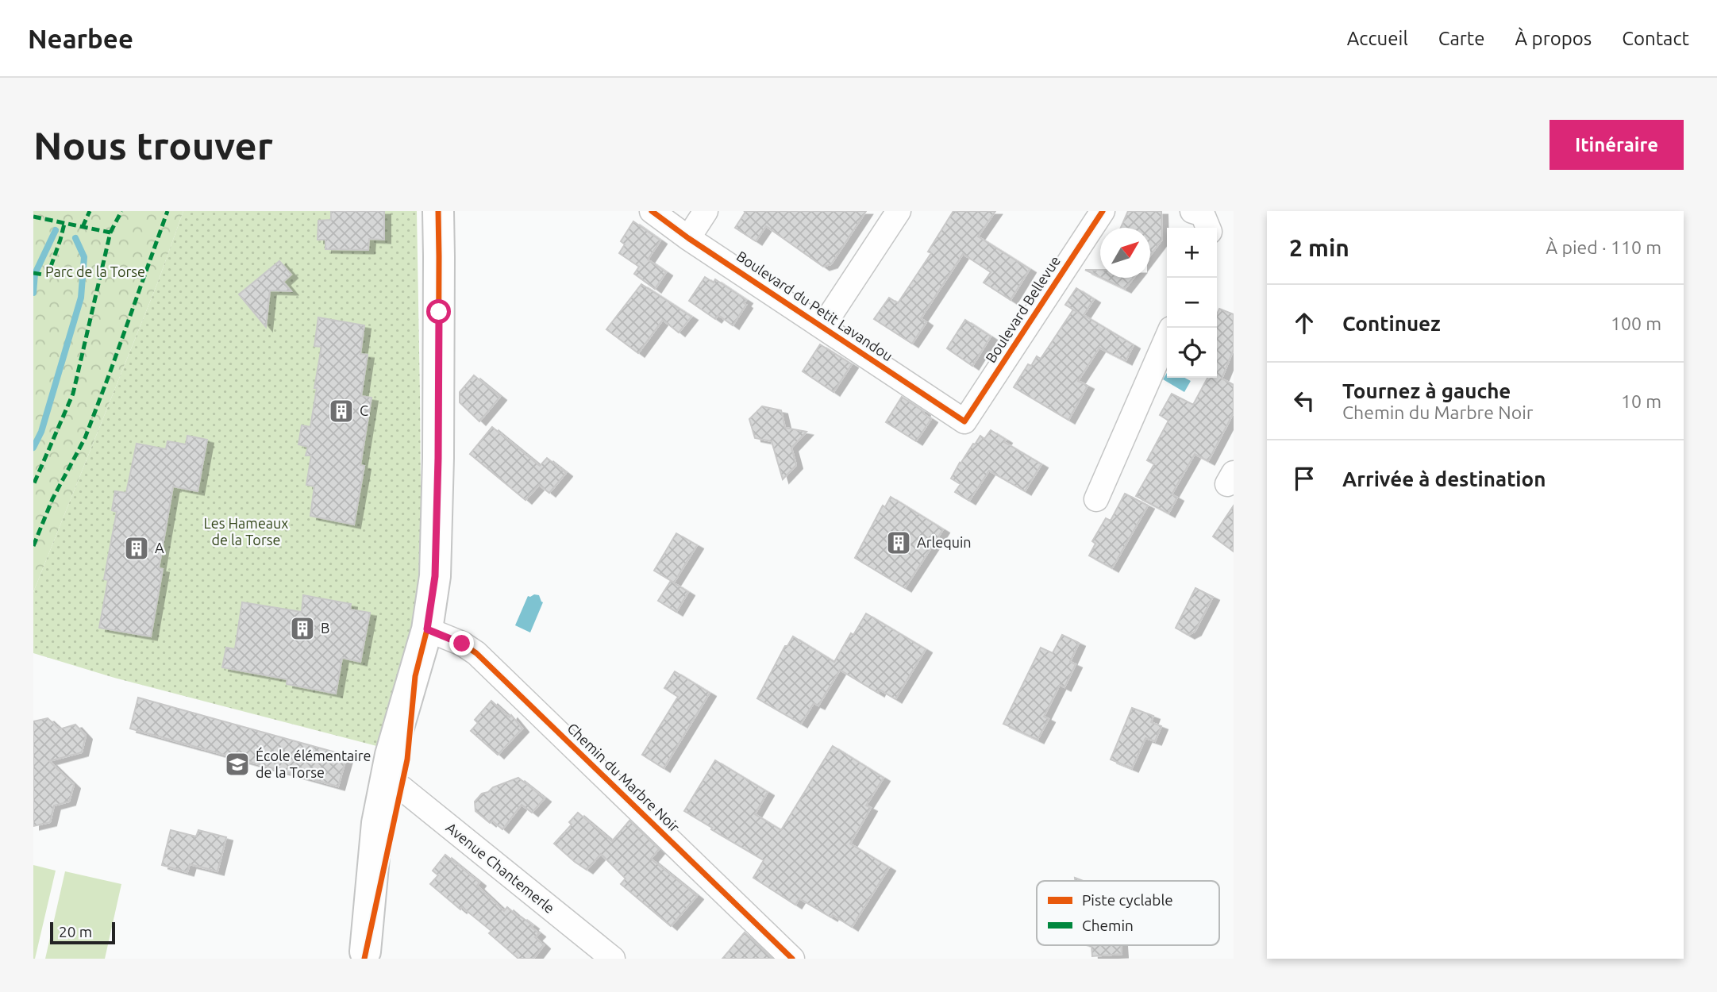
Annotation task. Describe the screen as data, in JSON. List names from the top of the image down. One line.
{"streets":{"street":["Boulevard du Petit Lavandou","Boulevard Bellevue","Chemin du Marbre Noir","Avenue Chantemerle"]},"crossings":[["Boulevard du Petit Lavandou","Boulevard Bellevue"]],"parks":["Parc de la Torse","Les Hameaux de la Torse"],"places":{"building":["C","Arlequin","A","B"],"school or university":["École élémentaire de la Torse"]},"legend":["Piste cyclable","Chemin"],"scale_bar":"20 m","north":"top right","page":{"header":"Nearbee","nav":["Accueil","Carte","À propos","Contact"],"buttons":"Itinéraire","title":"Nous trouver","heading":["2 min","À pied · 110 m"],"map_buttons":["+","−"],"list":[["Continuez","100 m"],["Tournez à gauche","Chemin du Marbre Noir","10 m"],"Arrivée à destination"],"scale":"20 m"}}
